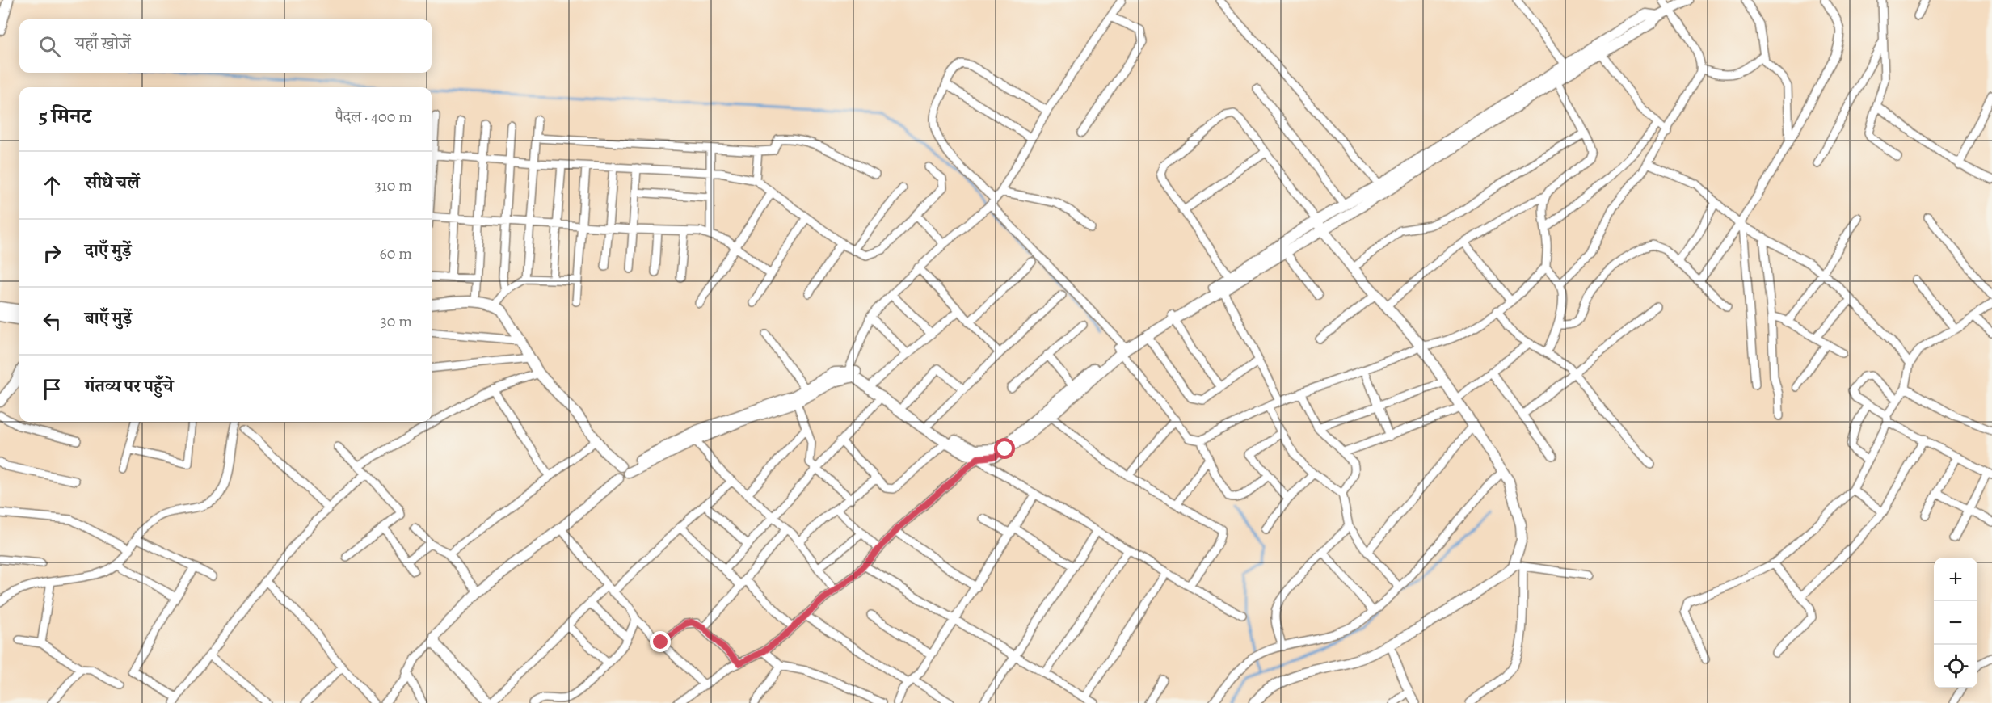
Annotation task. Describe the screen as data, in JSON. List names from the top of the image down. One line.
{"page":{"search":"यहाँ खोजें","heading":["5 मिनट","पैदल · 400 m"],"list":[["सीधे चलें","310 m"],["दाएँ मुड़ें","60 m"],["बाएँ मुड़ें","30 m"],"गंतव्य पर पहुँचे"],"map_buttons":["+","−"]}}
